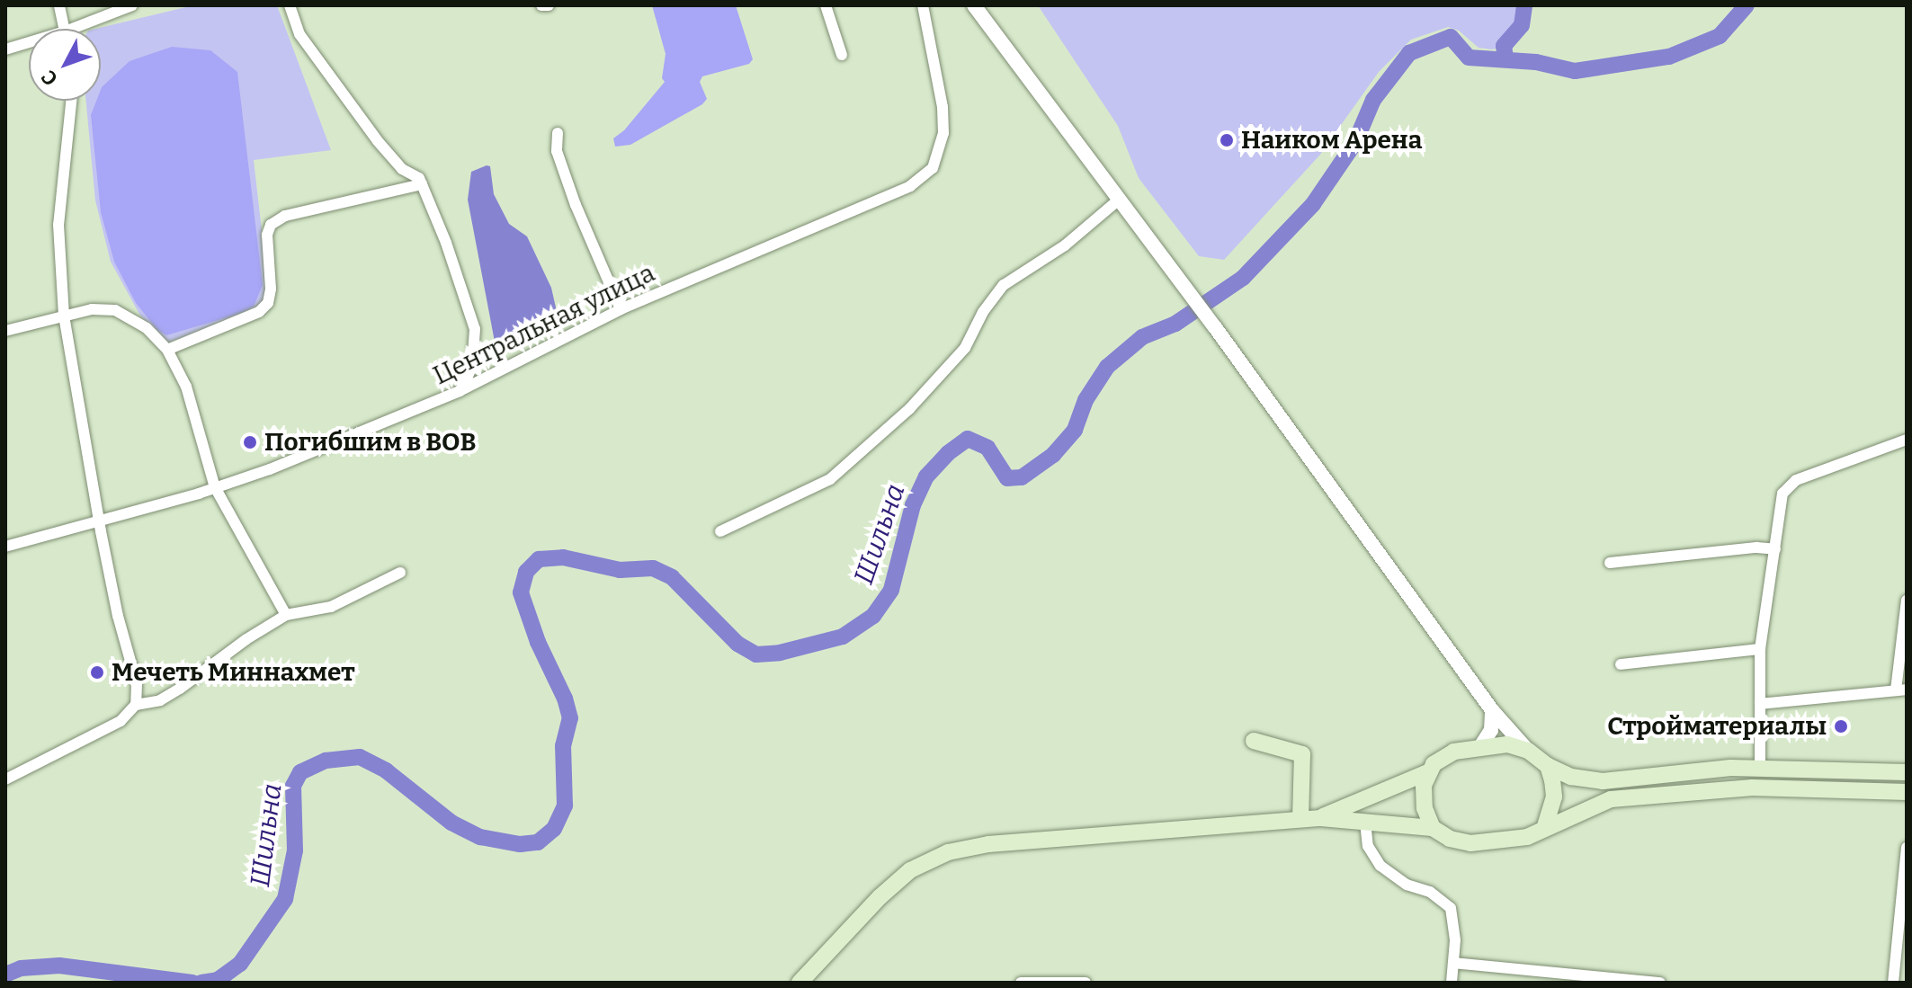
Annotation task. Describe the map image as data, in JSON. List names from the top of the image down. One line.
{"streets":{"street":["Центральная улица"]},"water":["Шильна"],"places":["Наиком Арена","Погибшим в ВОВ","Мечеть Миннахмет","Стройматериалы"],"north":"bottom left"}
